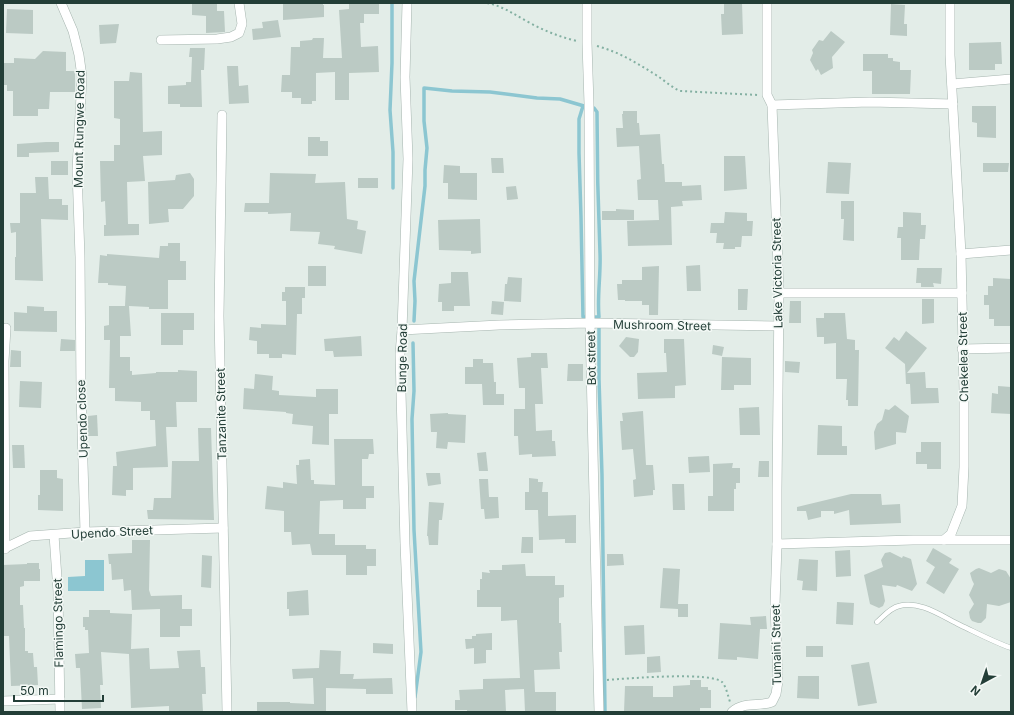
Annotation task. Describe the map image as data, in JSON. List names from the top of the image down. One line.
{"streets":{"street":["Mount Rungwe Road","Lake Victoria Street","Mushroom Street","Chekelea Street","Bunge Road","Bot street","Tanzanite Street","Upendo close","Upendo Street","Flamingo Street","Tumaini Street"]},"crossings":[["Mount Rungwe Road","Upendo close"],["Lake Victoria Street","Mushroom Street"],["Lake Victoria Street","Tumaini Street"],["Mushroom Street","Bunge Road"],["Mushroom Street","Bot street"],["Tanzanite Street","Upendo Street"],["Upendo close","Upendo Street"],["Upendo Street","Flamingo Street"]],"scale_bar":"50 m","north":"bottom left"}
